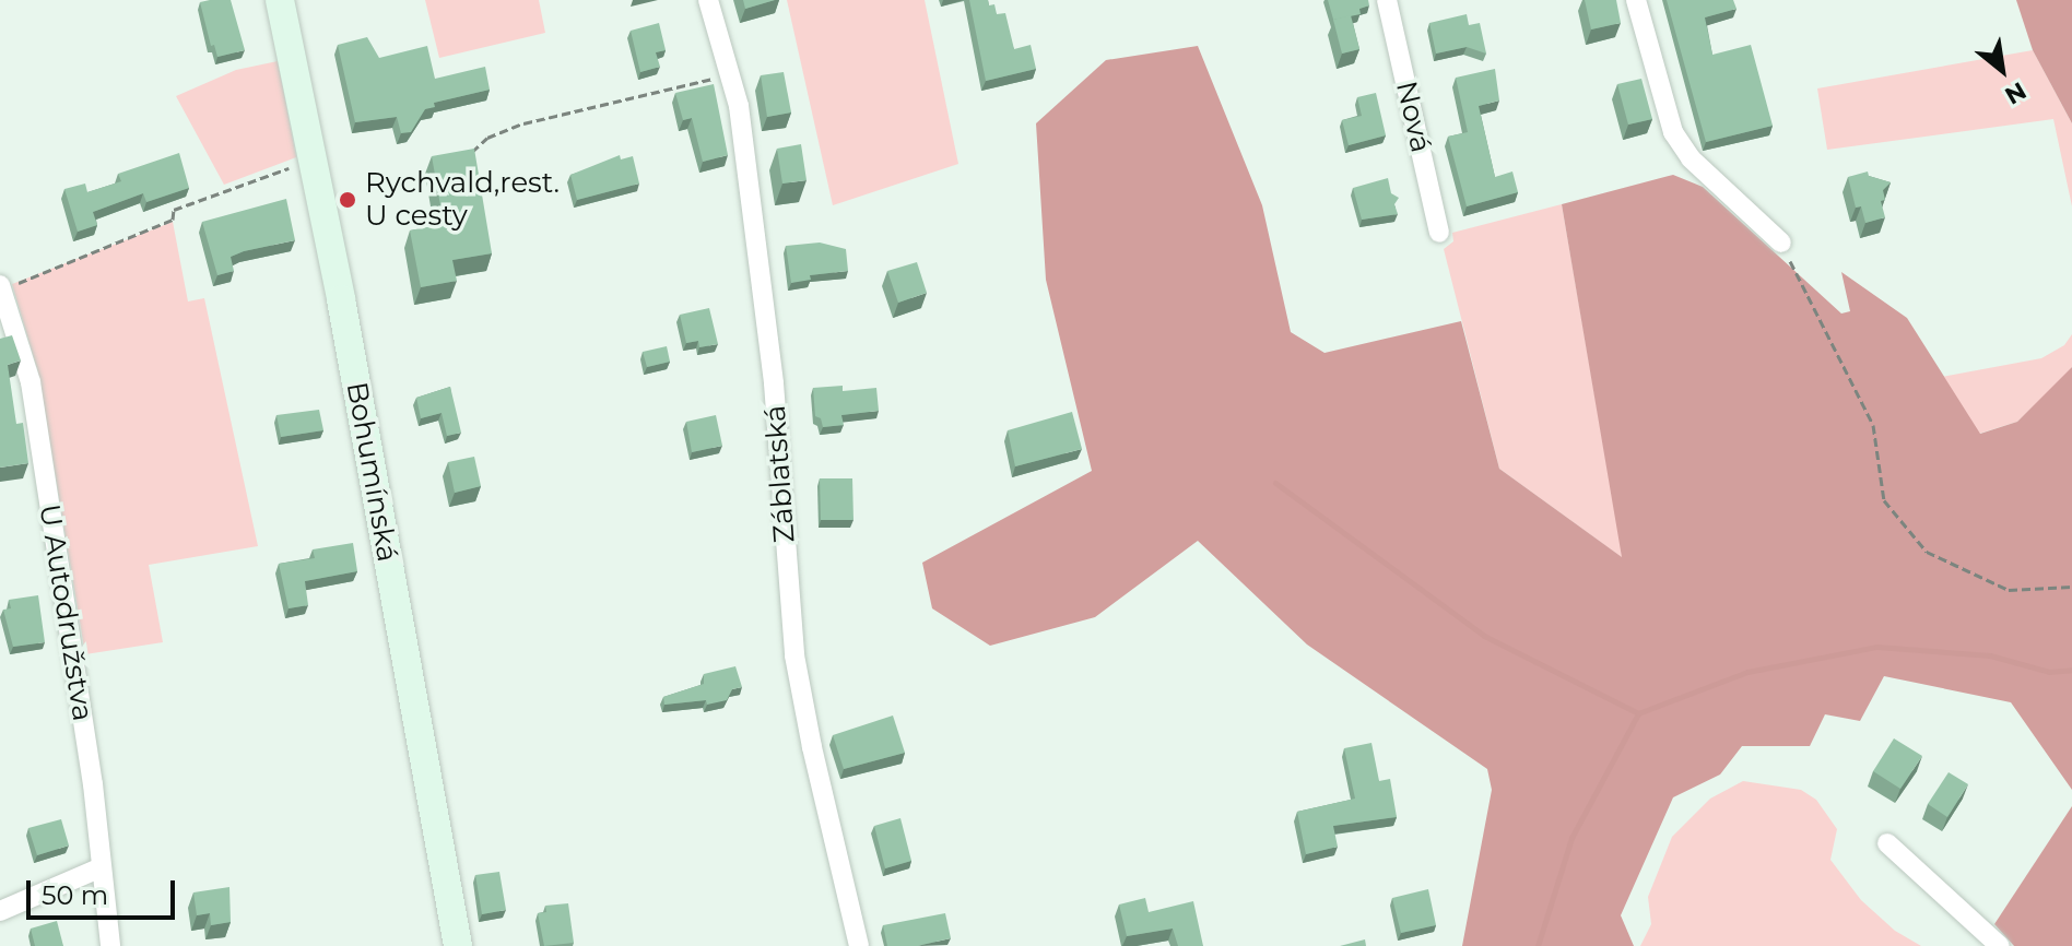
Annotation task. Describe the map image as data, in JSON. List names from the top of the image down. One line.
{"streets":{"main road":["Bohumínská"],"street":["Nová","Záblatská","U Autodružstva"]},"places":["Rychvald,rest. U cesty"],"scale_bar":"50 m","north":"bottom right"}
